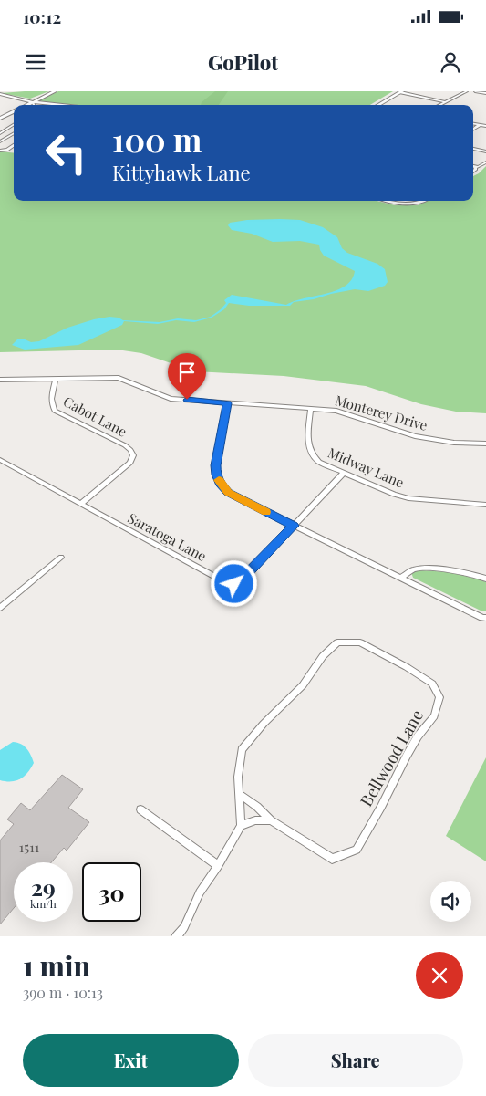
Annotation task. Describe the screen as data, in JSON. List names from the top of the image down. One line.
{"streets":{"street":["Monterey Drive","Cabot Lane","Midway Lane","Saratoga Lane","Bellwood Lane"]},"crossings":[["Monterey Drive","Cabot Lane"],["Monterey Drive","Midway Lane"],["Cabot Lane","Saratoga Lane"],["Midway Lane","Saratoga Lane"]],"house_numbers":["1511"],"page":{"status":"10:12","header":"GoPilot","turn":["100 m","Kittyhawk Lane"],"speed":"29 km/h","limit":"30","heading":["1 min","390 m · 10:13"],"buttons":["Exit","Share"]}}
